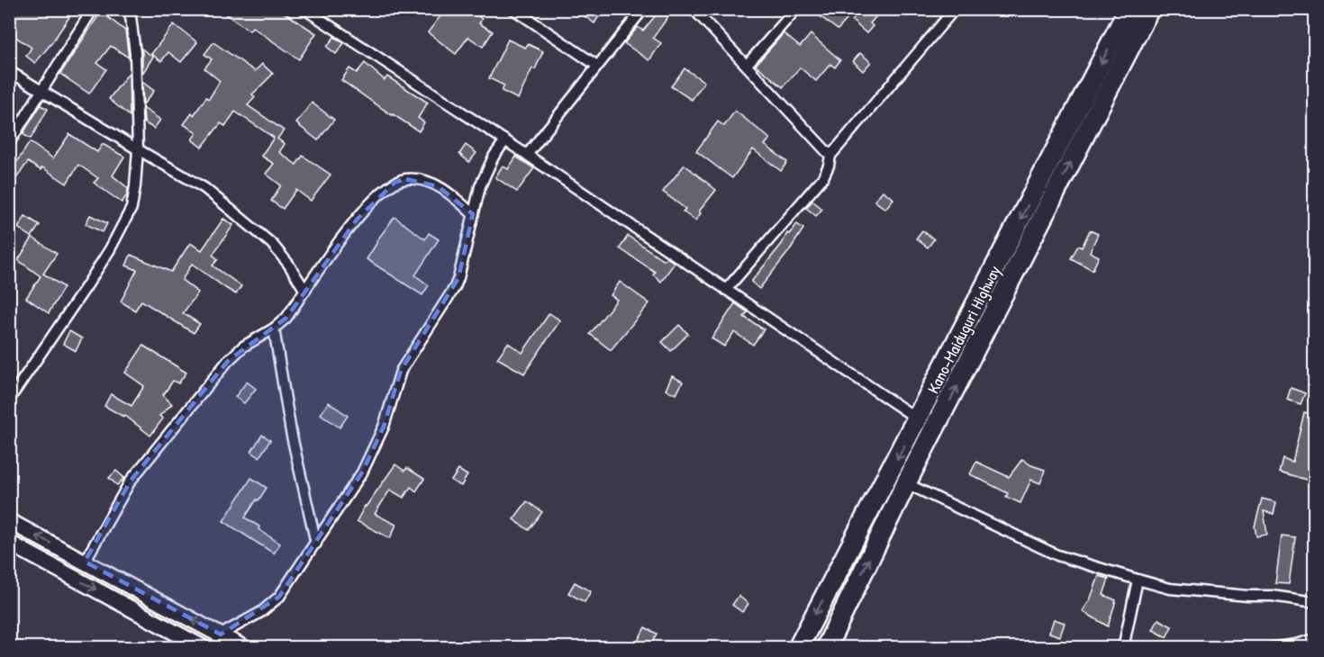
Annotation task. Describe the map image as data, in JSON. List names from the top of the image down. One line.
{"streets":{"highway":["Kano-Maiduguri Highway"]}}
